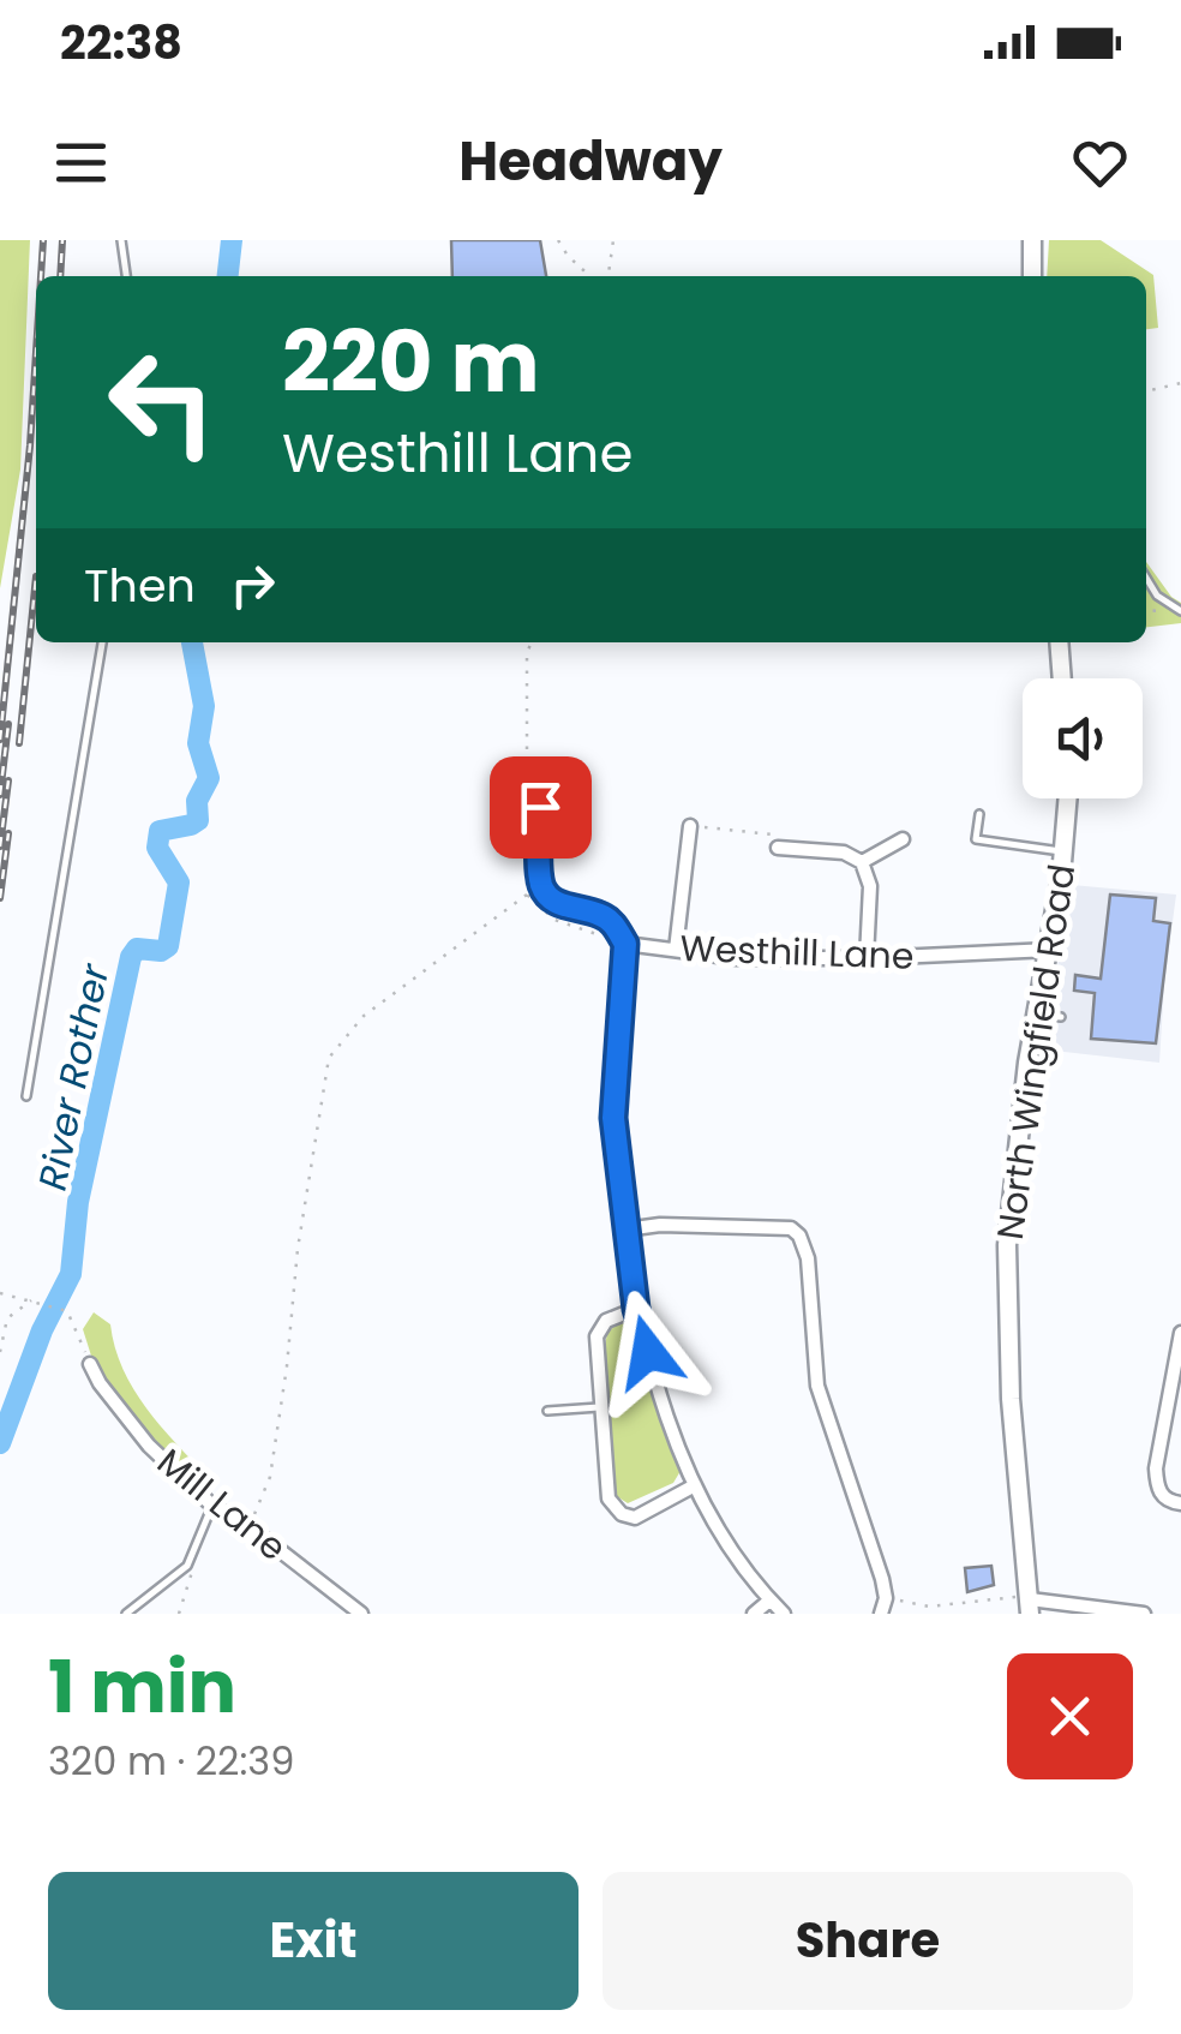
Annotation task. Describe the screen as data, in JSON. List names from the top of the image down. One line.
{"streets":{"main road":["North Wingfield Road"],"street":["Westhill Lane","Mill Lane"]},"crossings":[["Westhill Lane","North Wingfield Road"]],"water":["River Rother"],"page":{"status":"22:38","header":"Headway","turn":["220 m","Westhill Lane"],"then":"Then","heading":["1 min","320 m · 22:39"],"buttons":["Exit","Share"]}}
